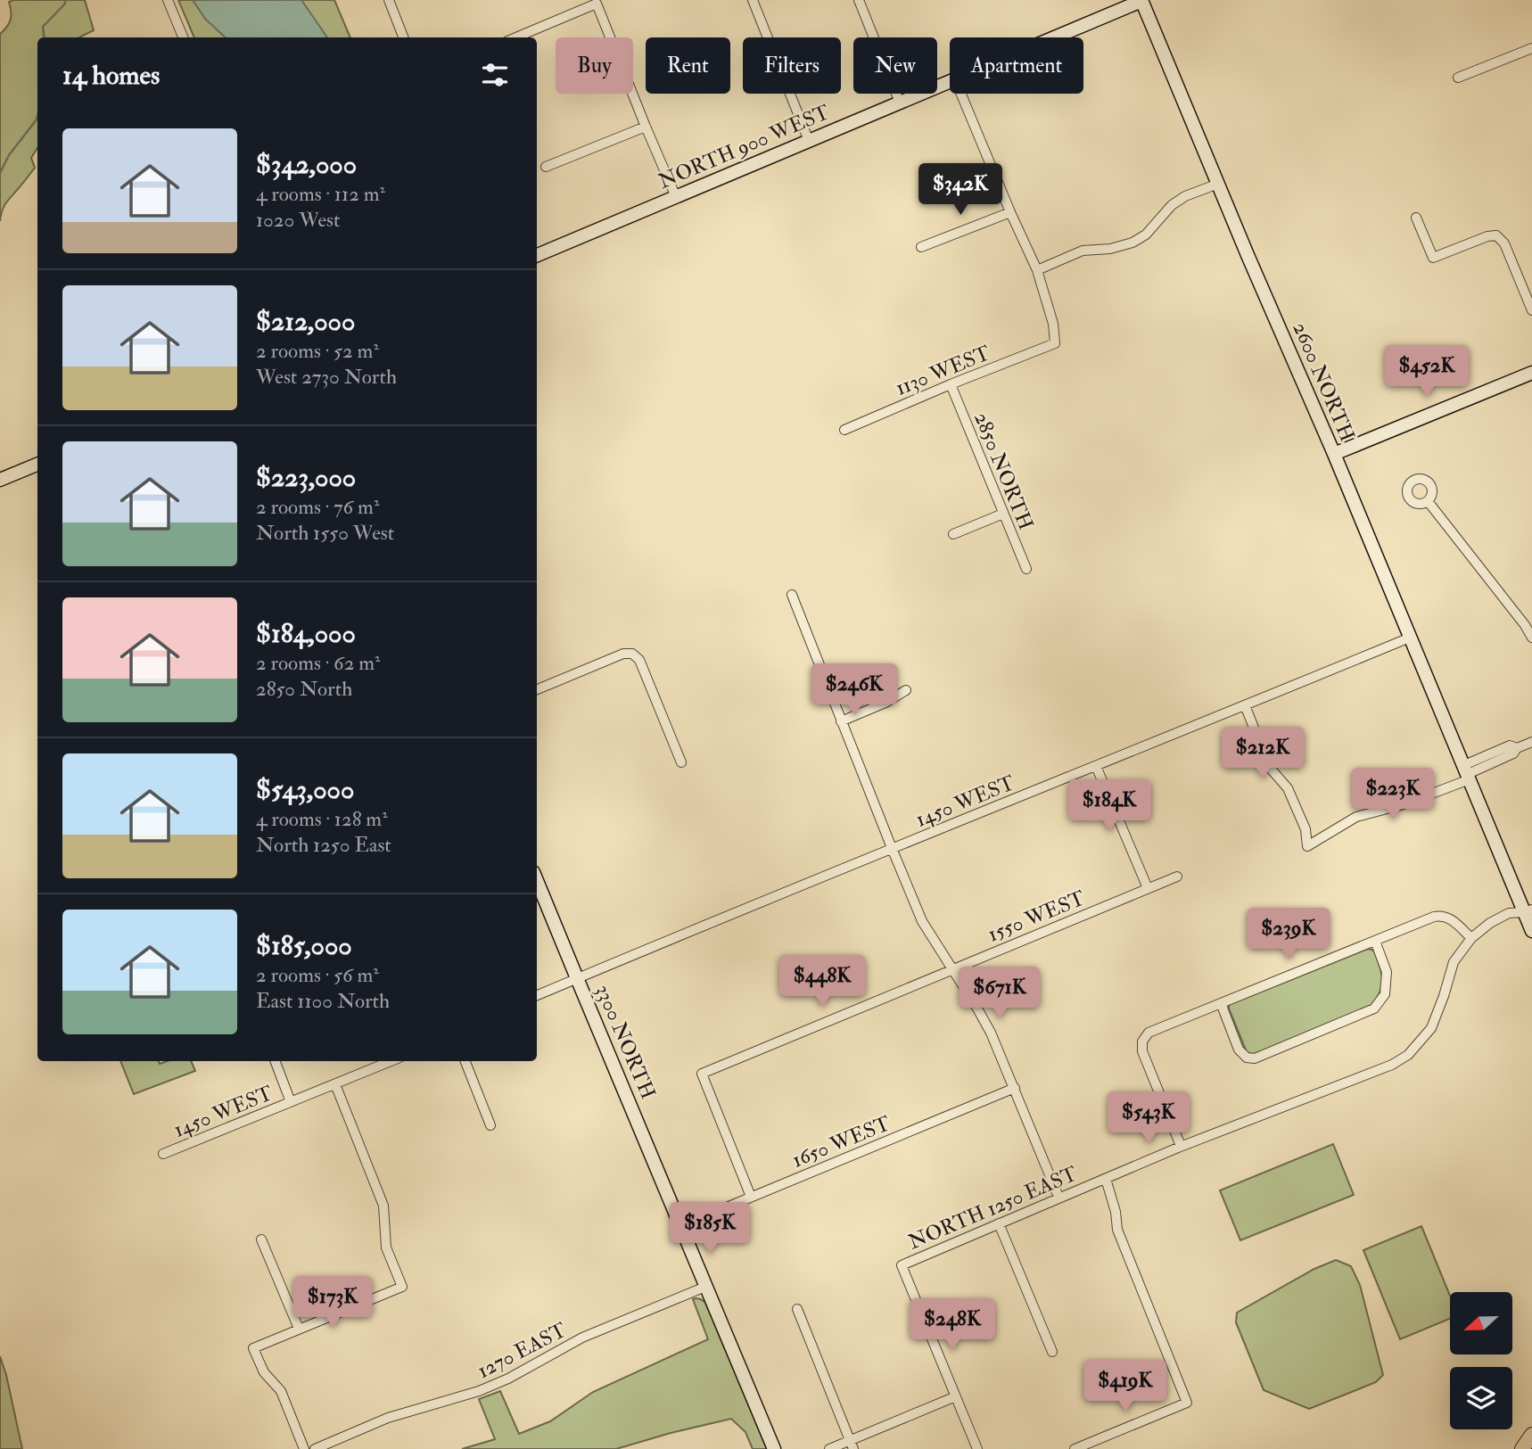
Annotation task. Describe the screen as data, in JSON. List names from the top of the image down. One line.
{"streets":{"street":["NORTH 900 WEST","1130 WEST","2600 NORTH","2850 NORTH","1450 WEST","1550 WEST","3300 NORTH","1650 WEST","NORTH 1250 EAST","1270 EAST"]},"crossings":[["NORTH 900 WEST","2600 NORTH"],["1130 WEST","2850 NORTH"],["2600 NORTH","1450 WEST"],["1450 WEST","3300 NORTH"],["1550 WEST","1650 WEST"],["3300 NORTH","1650 WEST"],["3300 NORTH","1270 EAST"]],"north":"left","page":{"chip":["Buy","Rent","Filters","New","Apartment"],"heading":"14 homes","list":[{"name":"$342,000","note":"4 rooms · 112 m² · 1020 West"},{"name":"$212,000","note":"2 rooms · 52 m² · West 2730 North"},{"name":"$223,000","note":"2 rooms · 76 m² · North 1550 West"},{"name":"$184,000","note":"2 rooms · 62 m² · 2850 North"},{"name":"$543,000","note":"4 rooms · 128 m² · North 1250 East"},{"name":"$185,000","note":"2 rooms · 56 m² · East 1100 North"}],"price":["$342K","$452K","$246K","$212K","$223K","$184K","$239K","$448K","$671K","$543K","$185K","$173K","$248K","$419K"]}}
